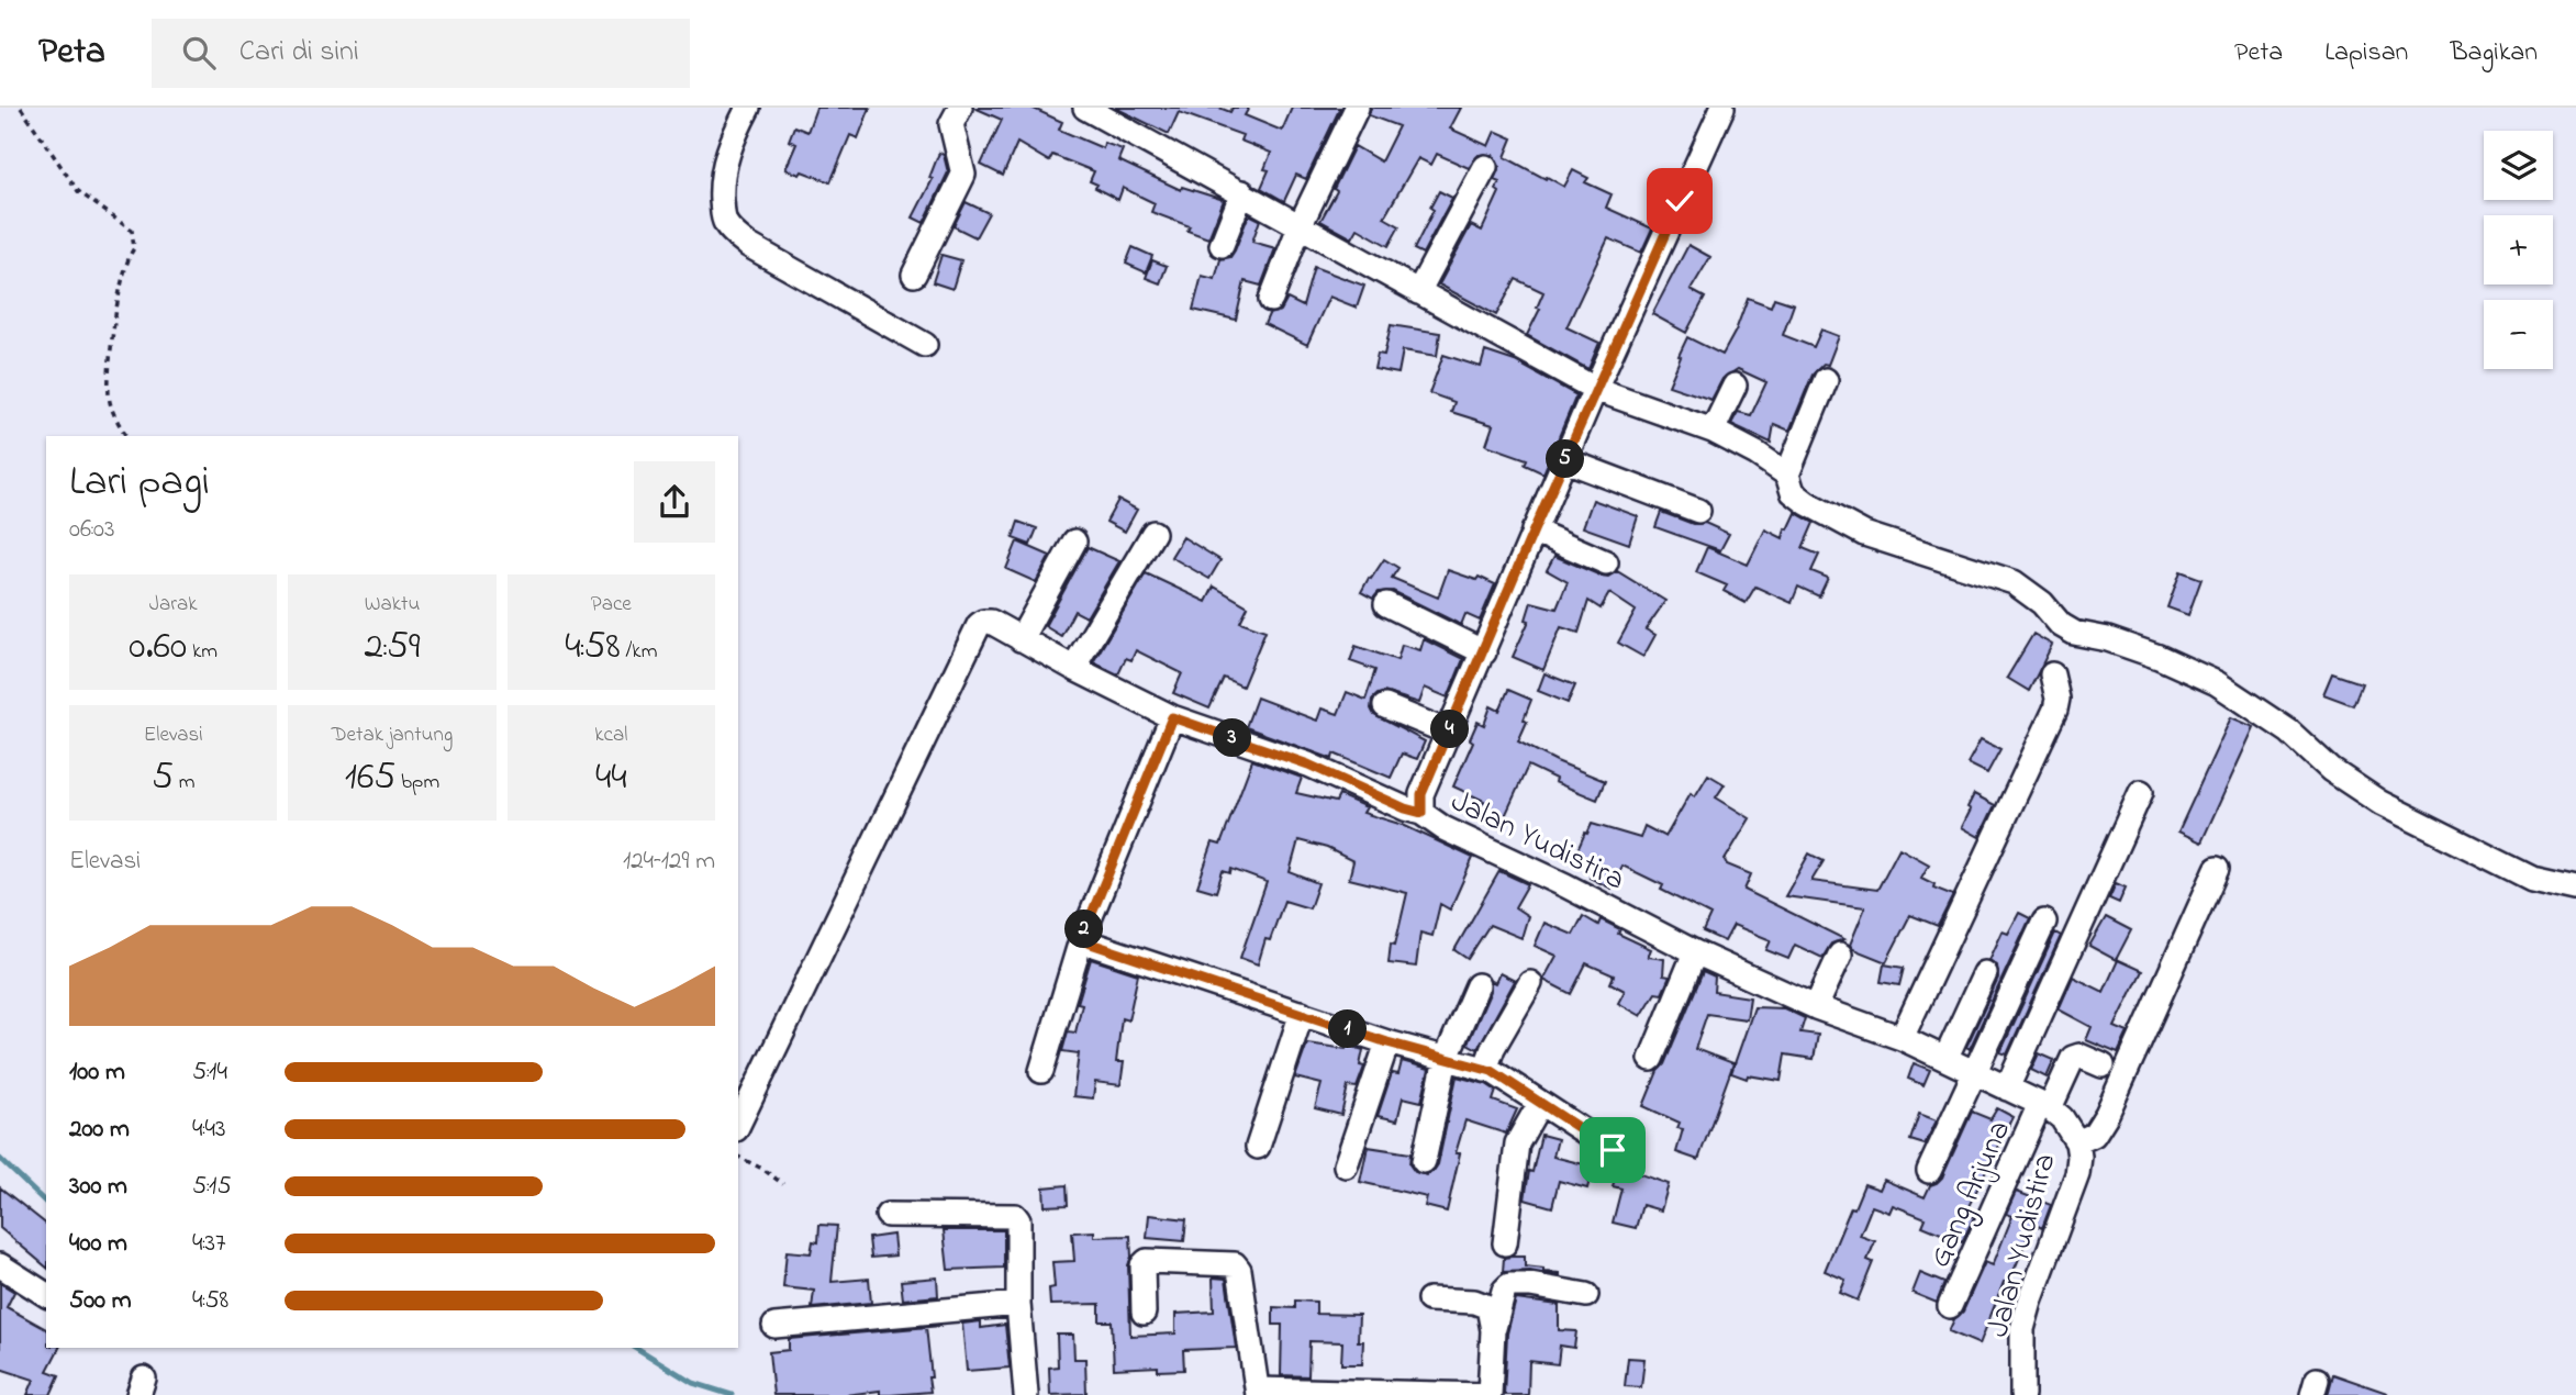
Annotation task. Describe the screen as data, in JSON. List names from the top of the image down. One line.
{"streets":{"street":["Jalan Yudistira","Gang Arjuna"]},"crossings":[["Jalan Yudistira","Gang Arjuna"]],"page":{"header":"Peta","search":"Cari di sini","nav":["Peta","Lapisan","Bagikan"],"map_buttons":["+","−"],"heading":["Lari pagi","06:03"],"pins":["5","4","3","2","1"],"stats":[["Jarak","0.60 km"],["Waktu","2:59"],["Pace","4:58 /km"],["Elevasi","5 m"],["Detak jantung","165 bpm"],["kcal","44"]],"chart":["Elevasi","124–129 m"],"list":[{"name":"100 m","note":"5:14"},{"name":"200 m","note":"4:43"},{"name":"300 m","note":"5:15"},{"name":"400 m","note":"4:37"},{"name":"500 m","note":"4:58"}]}}
